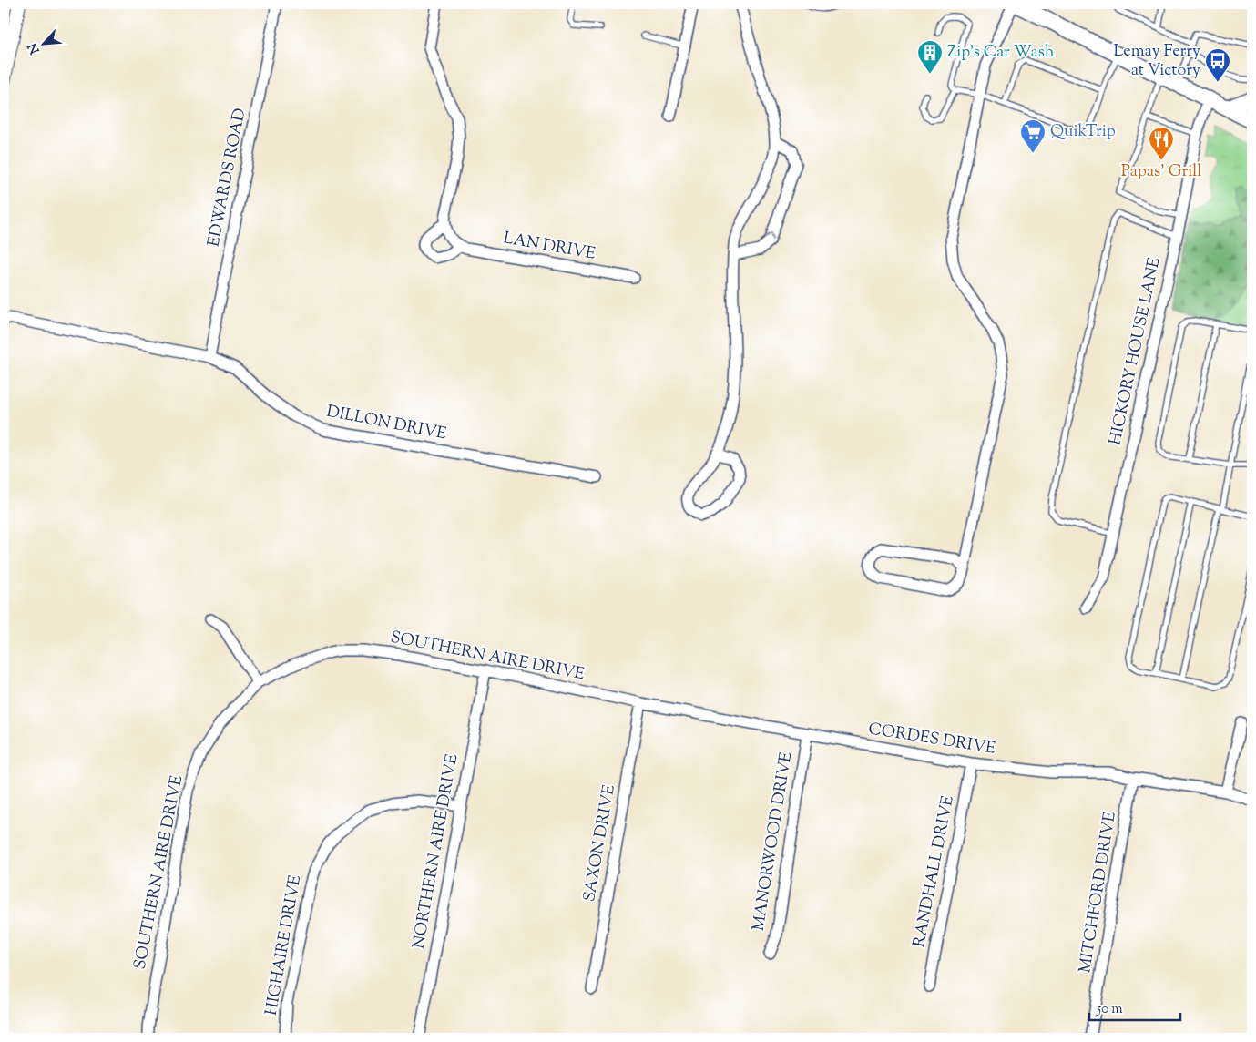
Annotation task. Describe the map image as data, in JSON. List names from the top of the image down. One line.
{"streets":{"street":["EDWARDS ROAD","LAN DRIVE","HICKORY HOUSE LANE","DILLON DRIVE","SOUTHERN AIRE DRIVE","CORDES DRIVE","MANORWOOD DRIVE","SAXON DRIVE","NORTHERN AIRE DRIVE","RANDHALL DRIVE","MITCHFORD DRIVE","HIGHAIRE DRIVE"]},"crossings":[["EDWARDS ROAD","DILLON DRIVE"],["SOUTHERN AIRE DRIVE","CORDES DRIVE"],["SOUTHERN AIRE DRIVE","NORTHERN AIRE DRIVE"],["CORDES DRIVE","MANORWOOD DRIVE"],["CORDES DRIVE","SAXON DRIVE"],["CORDES DRIVE","RANDHALL DRIVE"],["CORDES DRIVE","MITCHFORD DRIVE"],["NORTHERN AIRE DRIVE","HIGHAIRE DRIVE"]],"places":{"building":["Zip’s Car Wash"],"bus stop":["Lemay Ferry at Victory"],"supermarket":["QuikTrip"],"restaurant":["Papas' Grill"]},"scale_bar":"50 m","north":"bottom left"}
